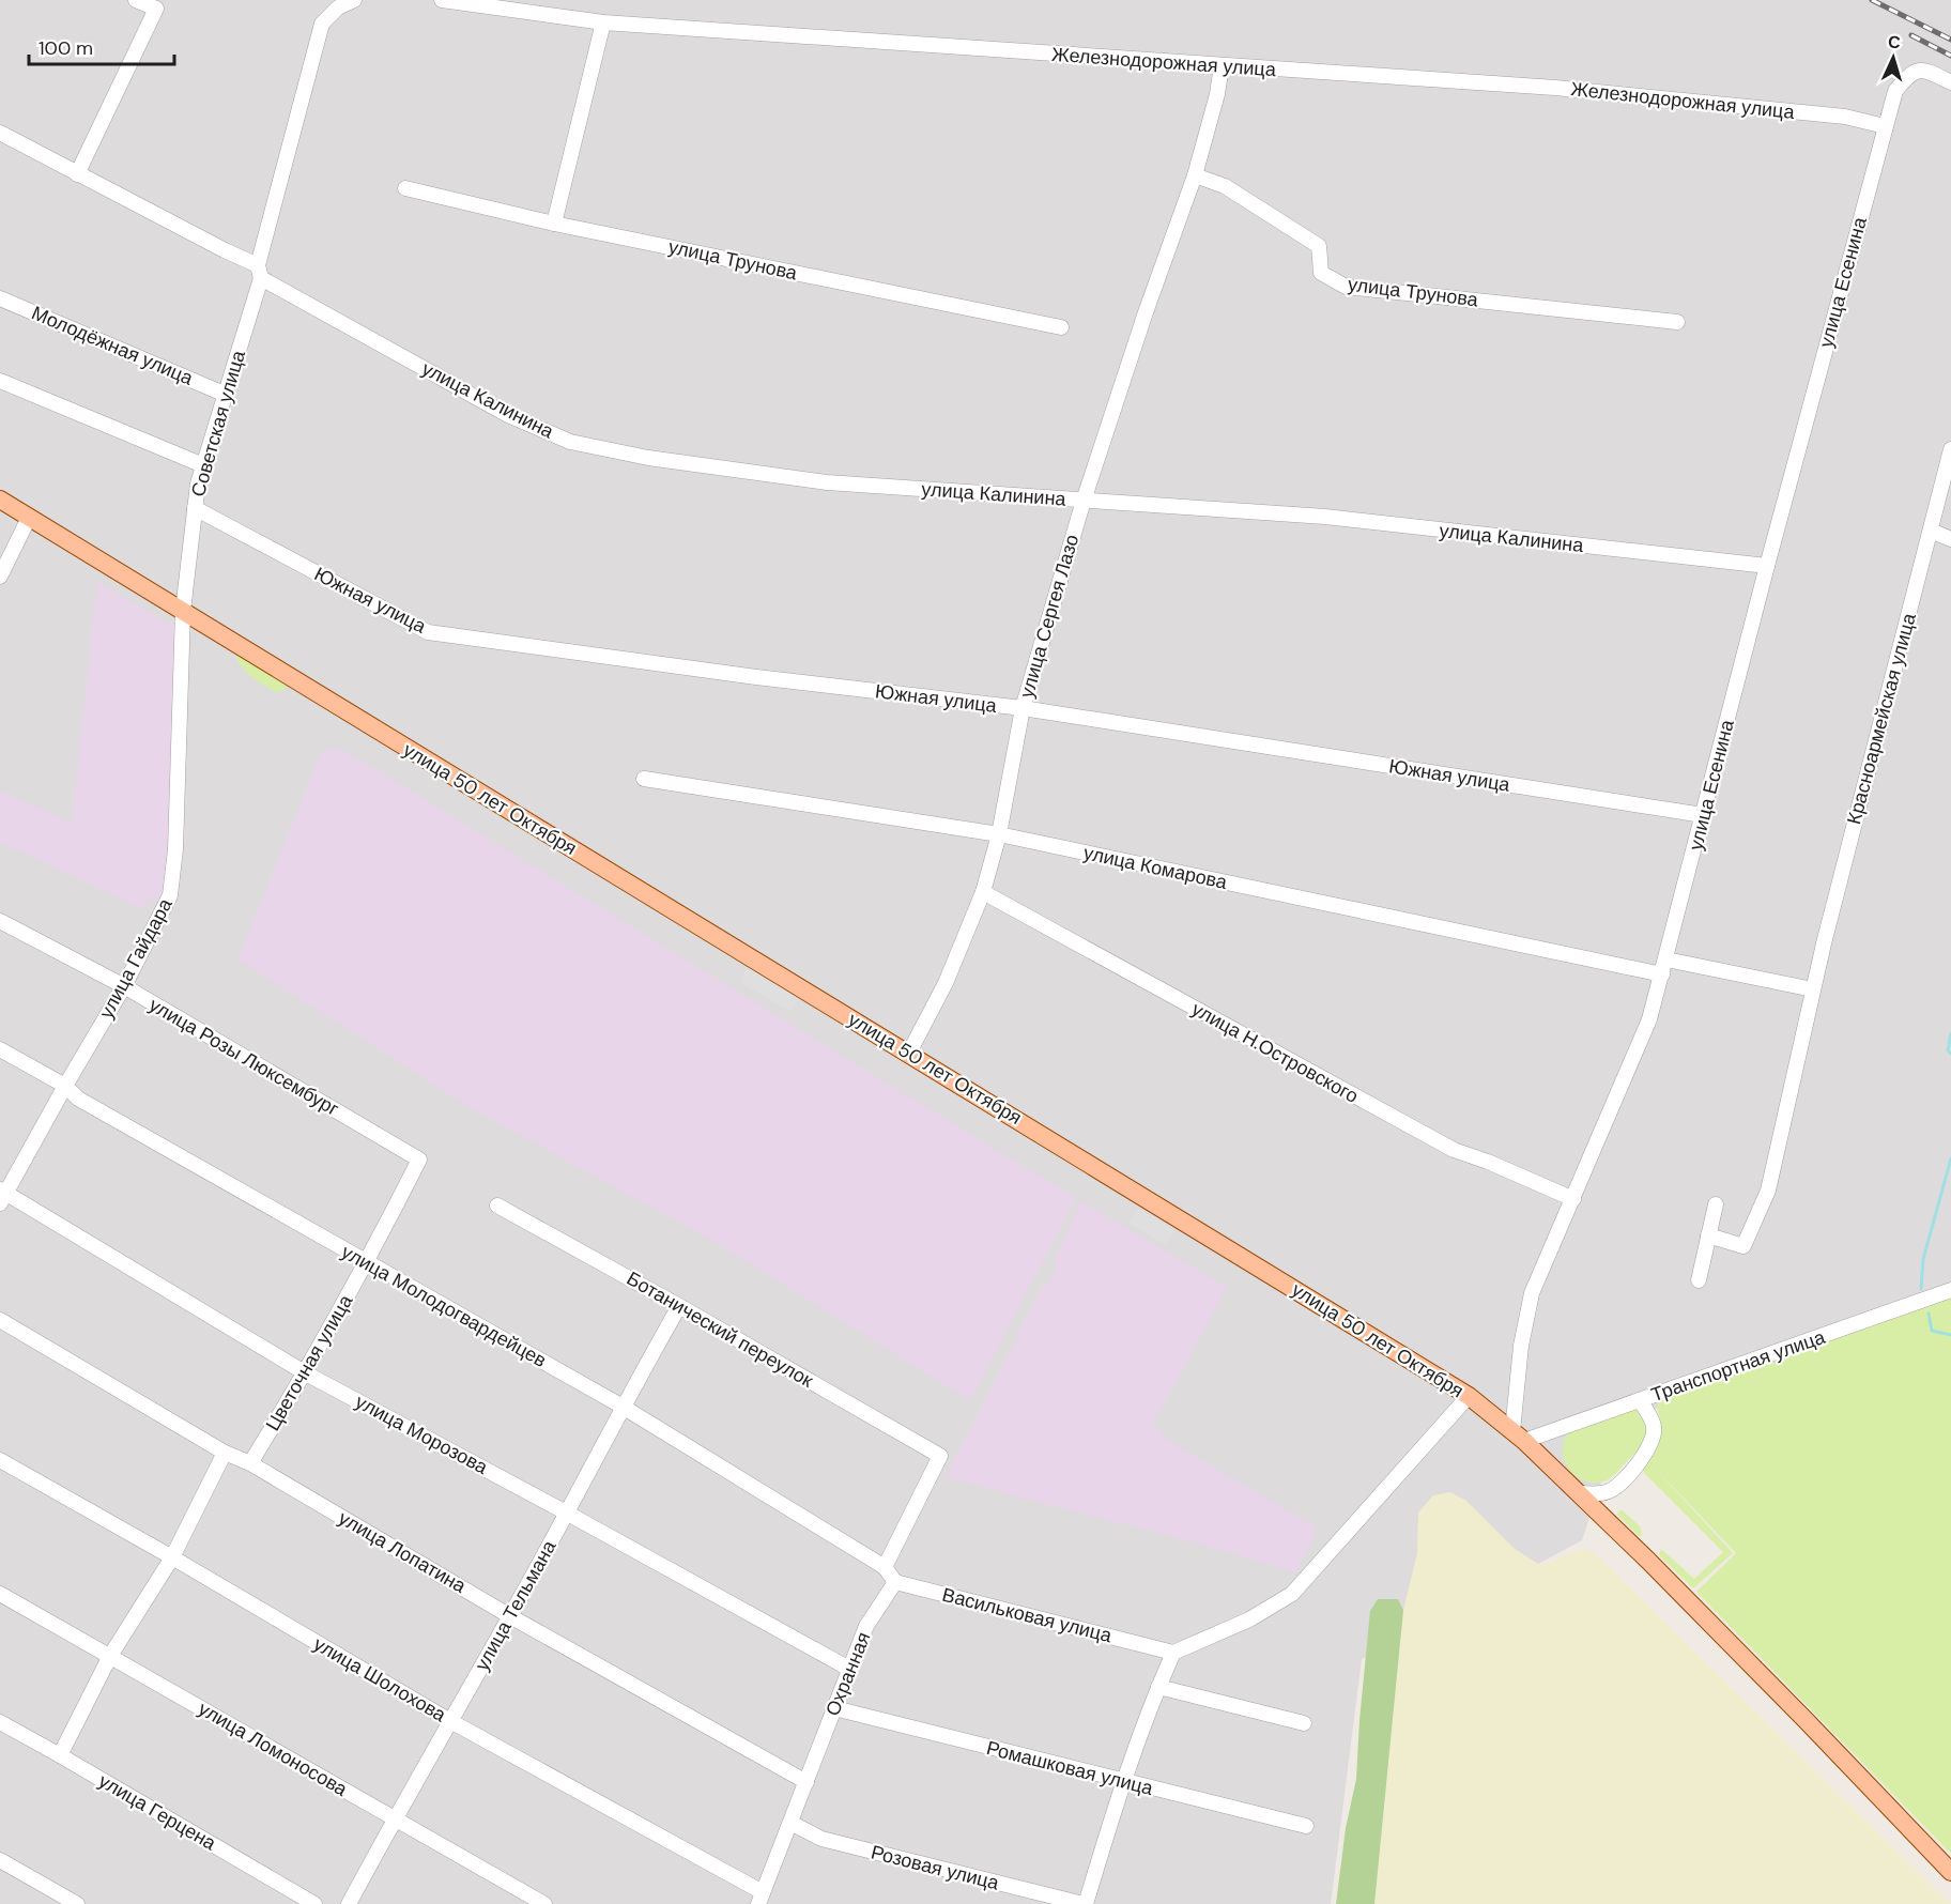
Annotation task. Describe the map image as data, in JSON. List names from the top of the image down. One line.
{"streets":{"main road":["улица 50 лет Октября"],"street":["Железнодорожная улица","улица Трунова","улица Есенина","Молодёжная улица","улица Калинина","Советская улица","Южная улица","улица Сергея Лазо","Красноармейская улица","улица Комарова","улица Гайдара","улица Н.Островского","улица Розы Люксембург","улица Молодогвардейцев","Ботанический переулок","Цветочная улица","Транспортная улица","улица Морозова","улица Лопатина","улица Тельмана","Васильковая улица","Охранная","улица Шолохова","улица Ломоносова","Ромашковая улица","улица Герцена","Розовая улица"]},"crossings":[["Железнодорожная улица","улица Есенина"],["Железнодорожная улица","улица Сергея Лазо"],["улица Трунова","улица Сергея Лазо"],["улица Есенина","улица Калинина"],["улица Есенина","Южная улица"],["улица Есенина","улица 50 лет Октября"],["улица Есенина","улица Комарова"],["улица Есенина","улица Н.Островского"],["улица Есенина","Транспортная улица"],["Молодёжная улица","Советская улица"],["улица Калинина","Советская улица"],["улица Калинина","улица Сергея Лазо"],["Советская улица","Южная улица"],["Советская улица","улица 50 лет Октября"],["Советская улица","улица Гайдара"],["Южная улица","улица Сергея Лазо"],["улица Сергея Лазо","улица 50 лет Октября"],["улица Сергея Лазо","улица Комарова"],["улица Сергея Лазо","улица Н.Островского"],["Красноармейская улица","улица Комарова"],["улица 50 лет Октября","улица Гайдара"],["улица 50 лет Октября","Транспортная улица"],["улица Гайдара","улица Розы Люксембург"],["улица Гайдара","улица Молодогвардейцев"],["улица Гайдара","улица Морозова"],["улица Розы Люксембург","Цветочная улица"],["улица Молодогвардейцев","Ботанический переулок"],["улица Молодогвардейцев","Цветочная улица"],["улица Молодогвардейцев","улица Тельмана"],["Ботанический переулок","улица Тельмана"],["Цветочная улица","улица Морозова"],["Цветочная улица","улица Лопатина"],["улица Морозова","улица Тельмана"],["улица Морозова","Охранная"],["улица Лопатина","улица Тельмана"],["улица Лопатина","Охранная"],["улица Тельмана","улица Шолохова"],["улица Тельмана","улица Ломоносова"],["Васильковая улица","Охранная"],["Охранная","улица Шолохова"],["Охранная","Ромашковая улица"],["Охранная","Розовая улица"]],"scale_bar":"100 m","north":"top"}
